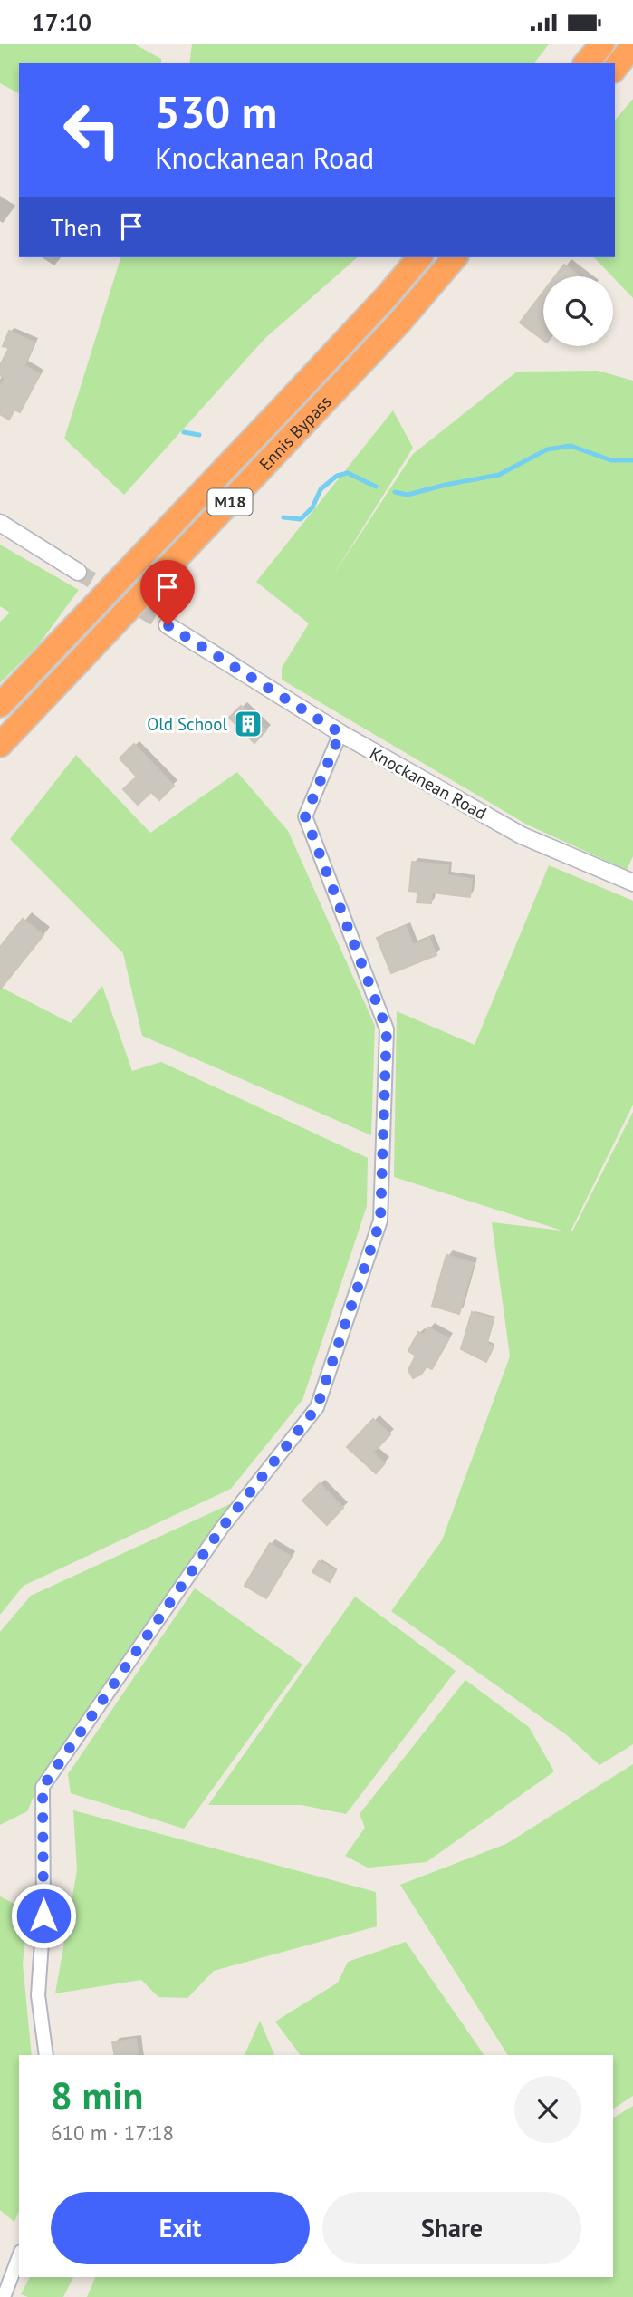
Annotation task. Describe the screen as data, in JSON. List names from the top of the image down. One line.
{"streets":{"highway":["Ennis Bypass","M18"],"street":["Knockanean Road"]},"places":{"building":["Old School"]},"page":{"status":"17:10","turn":["530 m","Knockanean Road"],"then":"Then","heading":["8 min","610 m · 17:18"],"buttons":["Exit","Share"]}}
